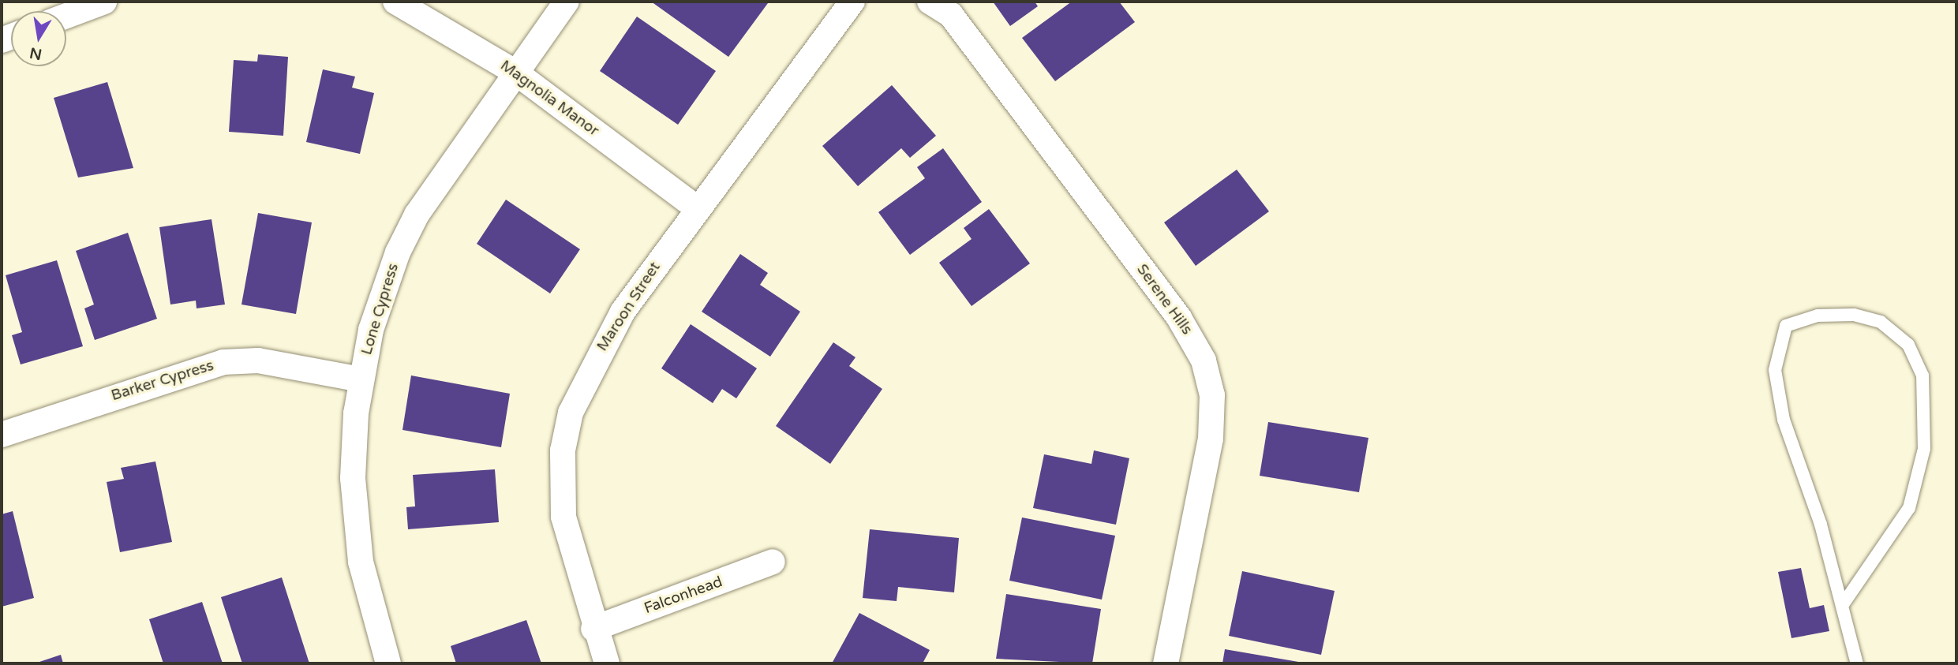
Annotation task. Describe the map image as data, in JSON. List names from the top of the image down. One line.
{"streets":{"street":["Magnolia Manor","Serene Hills","Maroon Street","Lone Cypress","Barker Cypress","Falconhead"]},"crossings":[["Magnolia Manor","Maroon Street"],["Magnolia Manor","Lone Cypress"],["Maroon Street","Falconhead"],["Lone Cypress","Barker Cypress"]],"north":"bottom"}
